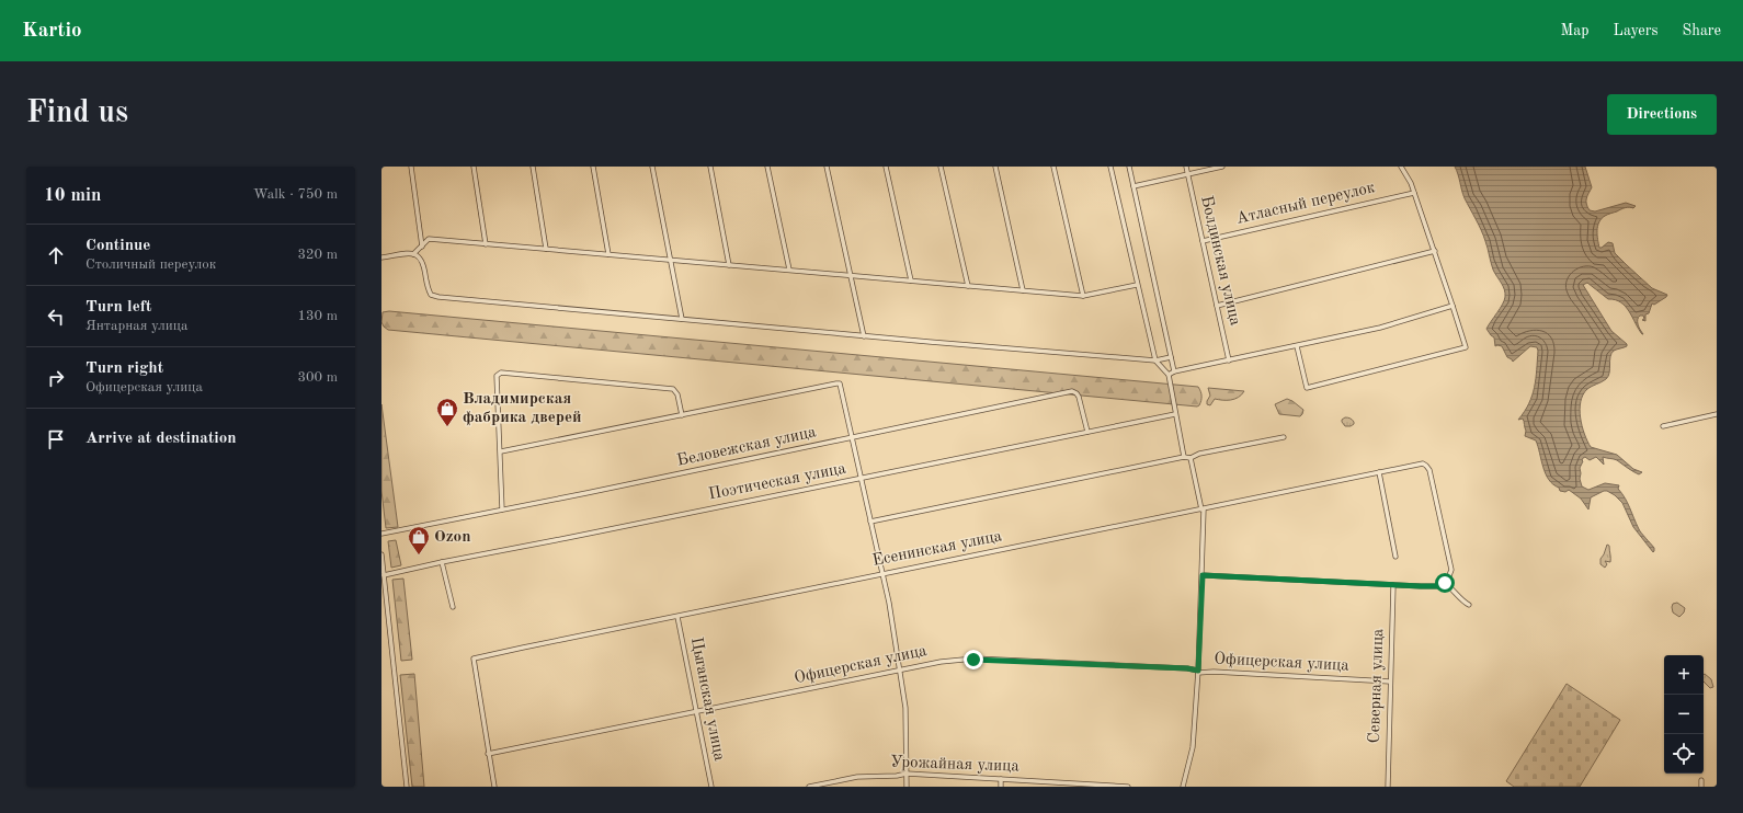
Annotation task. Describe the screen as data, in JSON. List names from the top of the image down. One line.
{"streets":{"street":["Атласный переулок","Болдинская улица","Беловежская улица","Поэтическая улица","Есенинская улица","Офицерская улица","Северная улица","Цыганская улица","Урожайная улица"]},"crossings":[["Атласный переулок","Болдинская улица"],["Беловежская улица","Поэтическая улица"],["Есенинская улица","Офицерская улица"],["Есенинская улица","Цыганская улица"],["Офицерская улица","Северная улица"],["Офицерская улица","Цыганская улица"]],"places":{"shop":["Владимирская фабрика дверей","Ozon"]},"page":{"header":"Kartio","nav":["Map","Layers","Share"],"buttons":"Directions","title":"Find us","heading":["10 min","Walk · 750 m"],"list":[["Continue","Столичный переулок","320 m"],["Turn left","Янтарная улица","130 m"],["Turn right","Офицерская улица","300 m"],"Arrive at destination"],"map_buttons":["+","−"]}}
